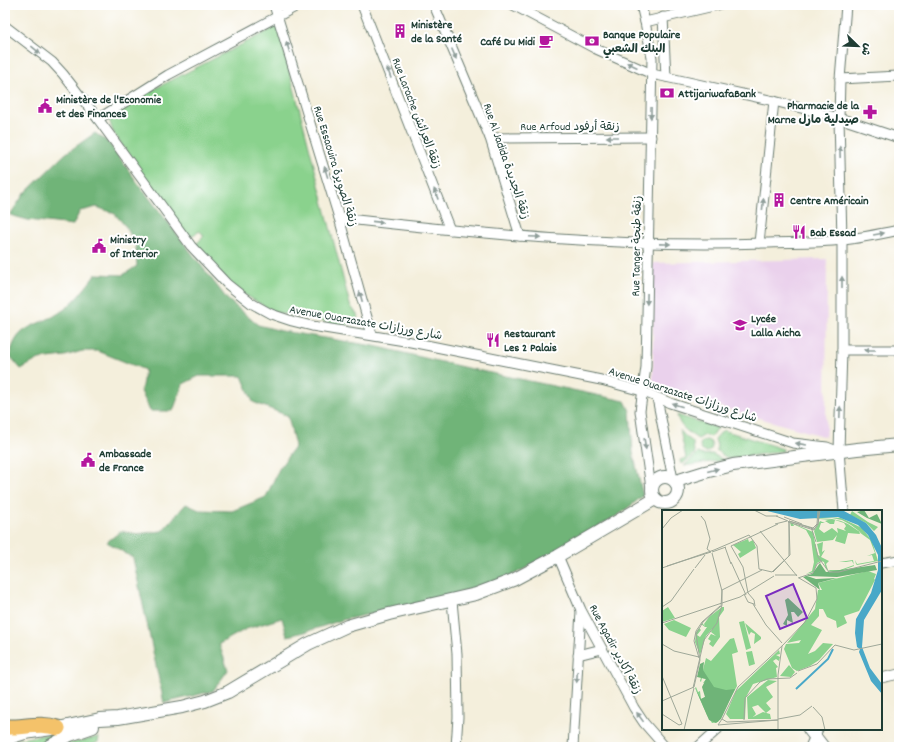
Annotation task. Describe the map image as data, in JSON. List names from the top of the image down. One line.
{"streets":{"street":["Rue Larache زنقة العرائش","Rue Arfoud زنقة أرفود","Rue Al Jadida زنقة الجديدة","Rue Essaouira زنقة الصويرة","Rue Tanger زنقة طنجة","Avenue Ouarzazate شارع ورزازات","Rue Agadir زنقة أكادير"]},"crossings":[["Rue Arfoud زنقة أرفود","Rue Al Jadida زنقة الجديدة"],["Rue Arfoud زنقة أرفود","Rue Tanger زنقة طنجة"],["Rue Essaouira زنقة الصويرة","Avenue Ouarzazate شارع ورزازات"],["Rue Tanger زنقة طنجة","Avenue Ouarzazate شارع ورزازات"]],"one_way":["Rue Larache زنقة العرائش","Rue Arfoud زنقة أرفود","Rue Al Jadida زنقة الجديدة","Rue Essaouira زنقة الصويرة","Rue Agadir زنقة أكادير"],"places":{"building":["Ministère de la Santé","Centre Américain"],"cafe":["Café Du Midi"],"bank":["Banque Populaire البنك الشعبي","AttijariwafaBank"],"public building":["Ministère de l'Economie et des Finances","Ministry of Interior","Ambassade de France"],"pharmacy":["Pharmacie de la Marne صيدلية مارل"],"restaurant":["Bab Essad","Restaurant Les 2 Palais"],"school or university":["Lycée Lalla Aicha"]},"north":"bottom right"}
